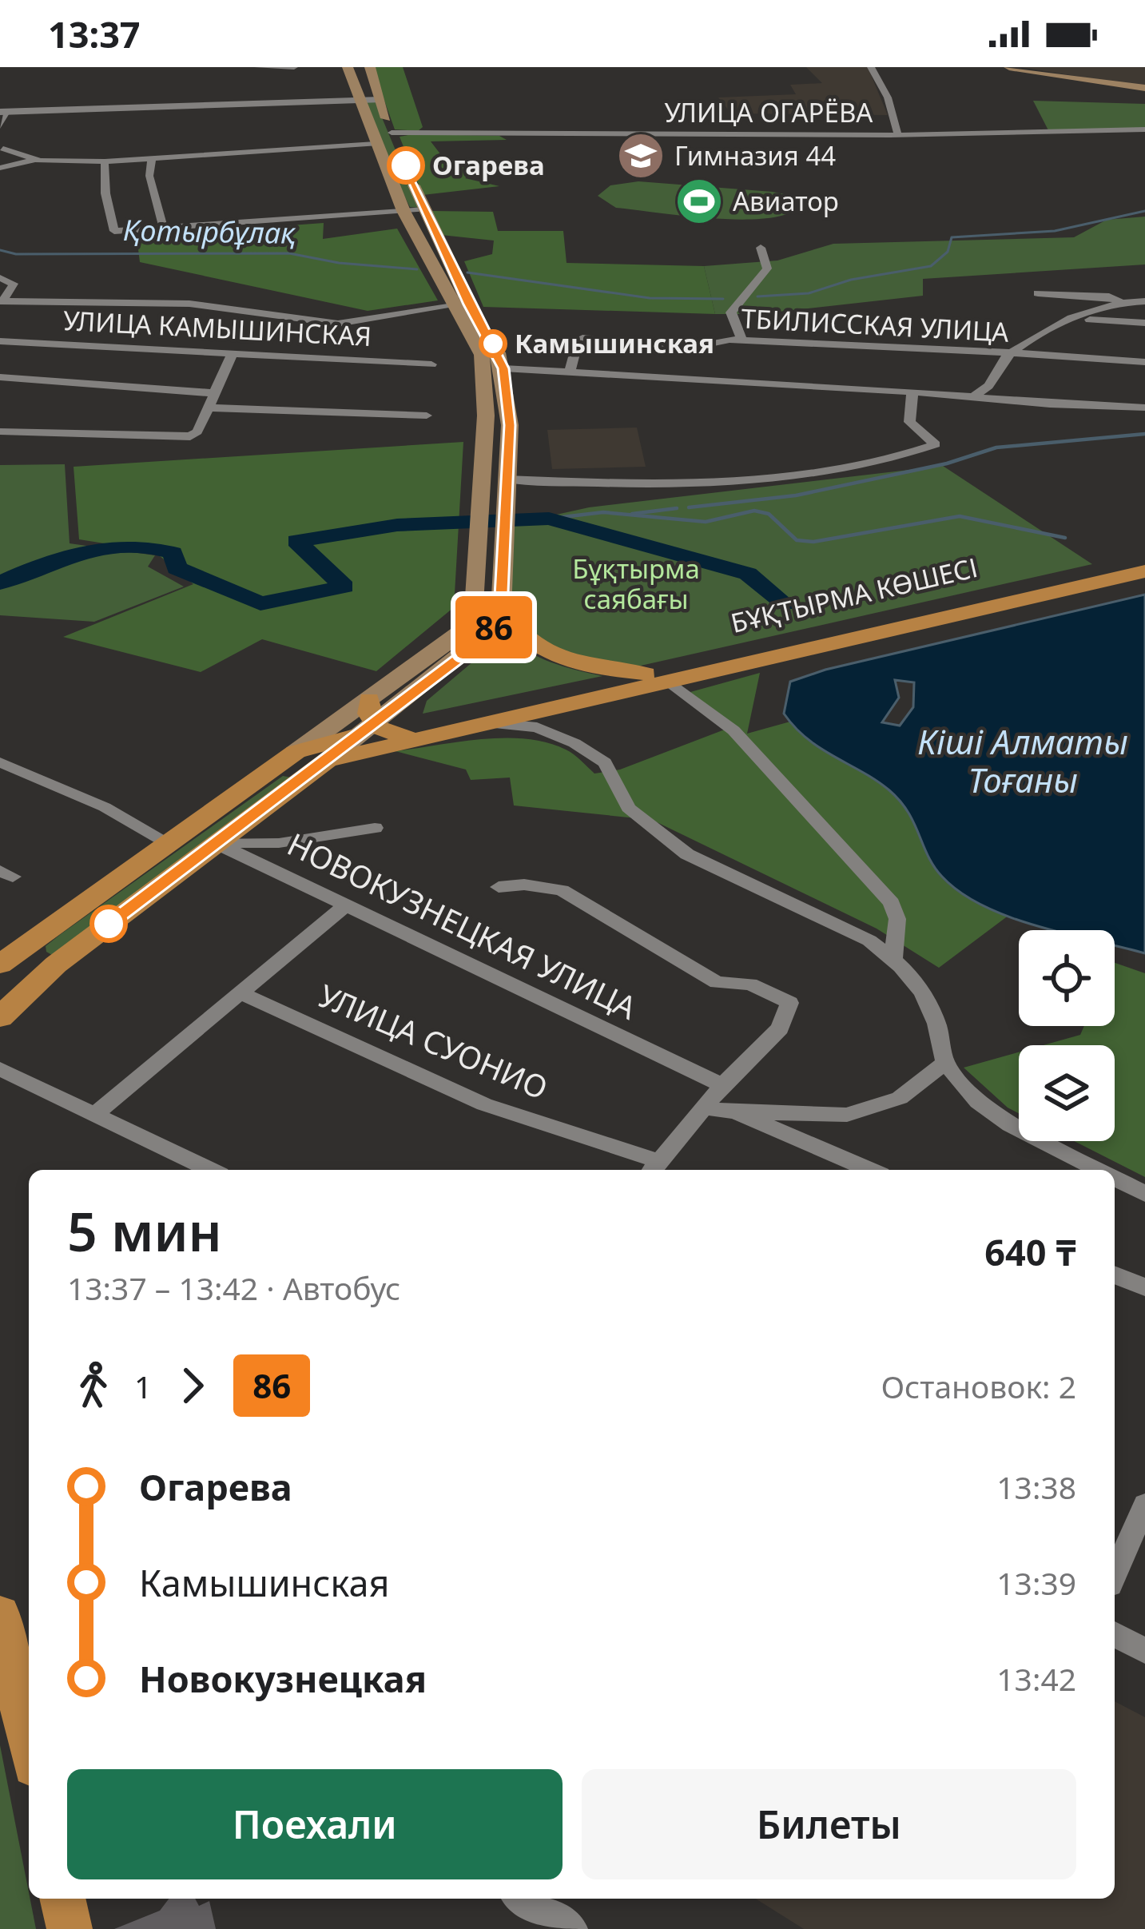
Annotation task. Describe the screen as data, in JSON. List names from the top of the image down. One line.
{"streets":{"main road":["БҰҚТЫРМА КӨШЕСІ"],"street":["УЛИЦА ОГАРЁВА","ТБИЛИССКАЯ УЛИЦА","УЛИЦА КАМЫШИНСКАЯ","НОВОКУЗНЕЦКАЯ УЛИЦА","УЛИЦА СУОНИО"]},"water":["Қотырбұлақ","Кіші Алматы Тоғаны"],"parks":["Бұқтырма саябағы"],"places":{"school or university":["Гимназия 44"],"other":["Огарева","Камышинская"],"sports":["Авиатор"]},"lines":["bus line 86"],"page":{"status":"13:37","on_map":"86","heading":["5 мин","13:37 – 13:42 · Автобус","640 ₸"],"legs":["1","86","Остановок: 2"],"list":[{"name":"Огарева","value":"13:38"},{"name":"Камышинская","value":"13:39"},{"name":"Новокузнецкая","value":"13:42"}],"buttons":["Поехали","Билеты"]}}
